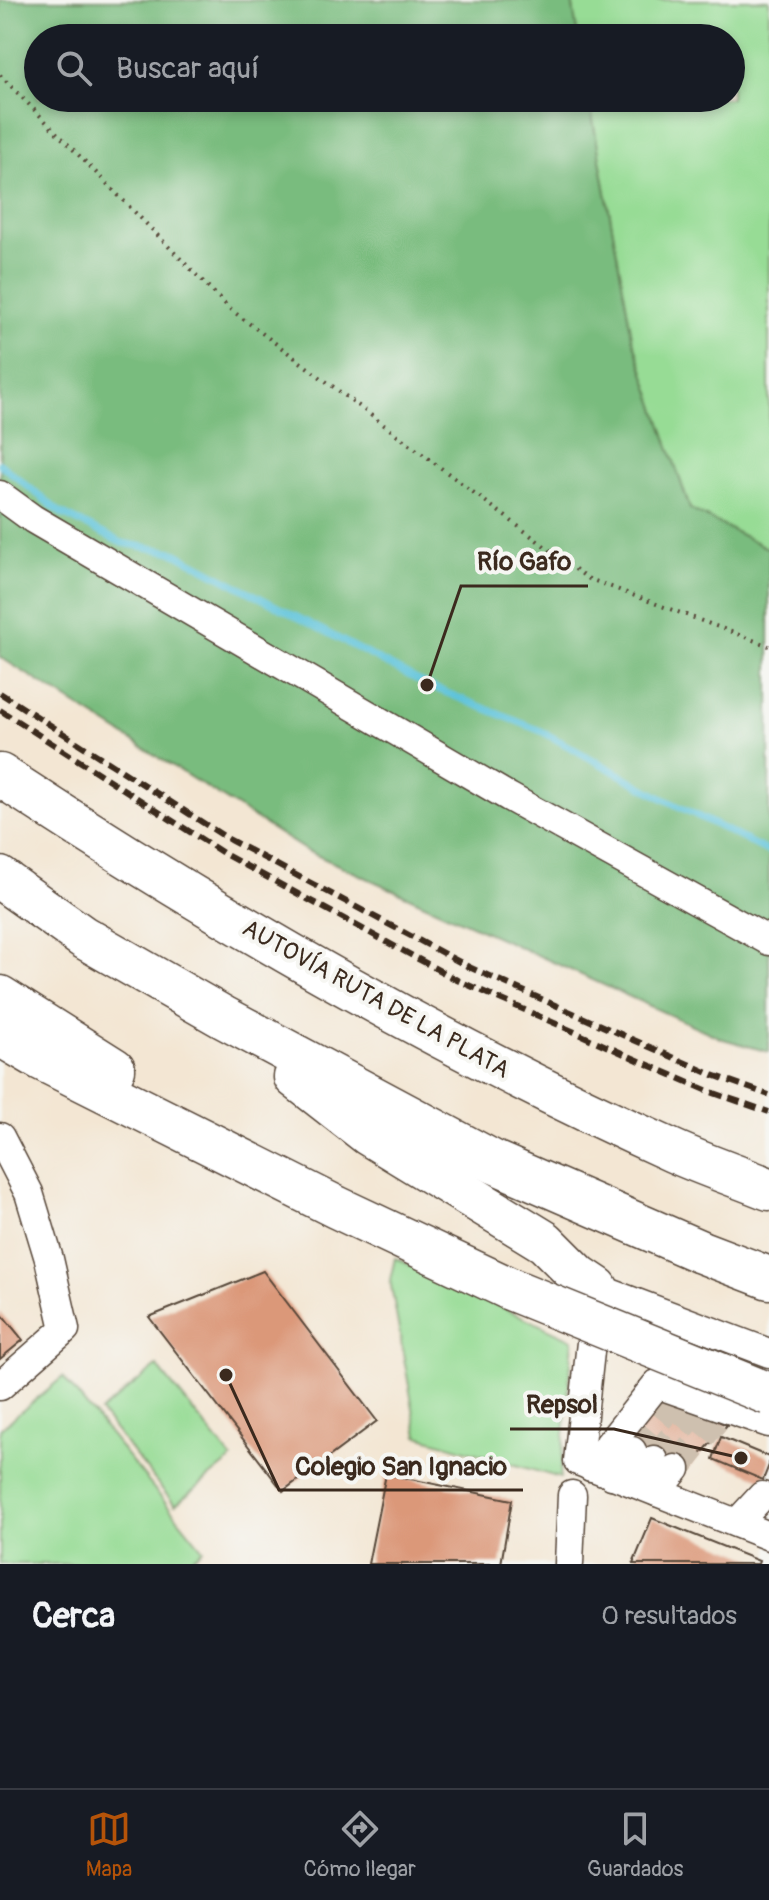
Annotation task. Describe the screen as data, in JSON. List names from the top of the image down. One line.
{"streets":{"highway":["AUTOVÍA RUTA DE LA PLATA"]},"places":["Río Gafo","Colegio San Ignacio","Repsol"],"page":{"search":"Buscar aquí","heading":["Cerca","0 resultados"],"nav":["Mapa","Cómo llegar","Guardados"]}}
